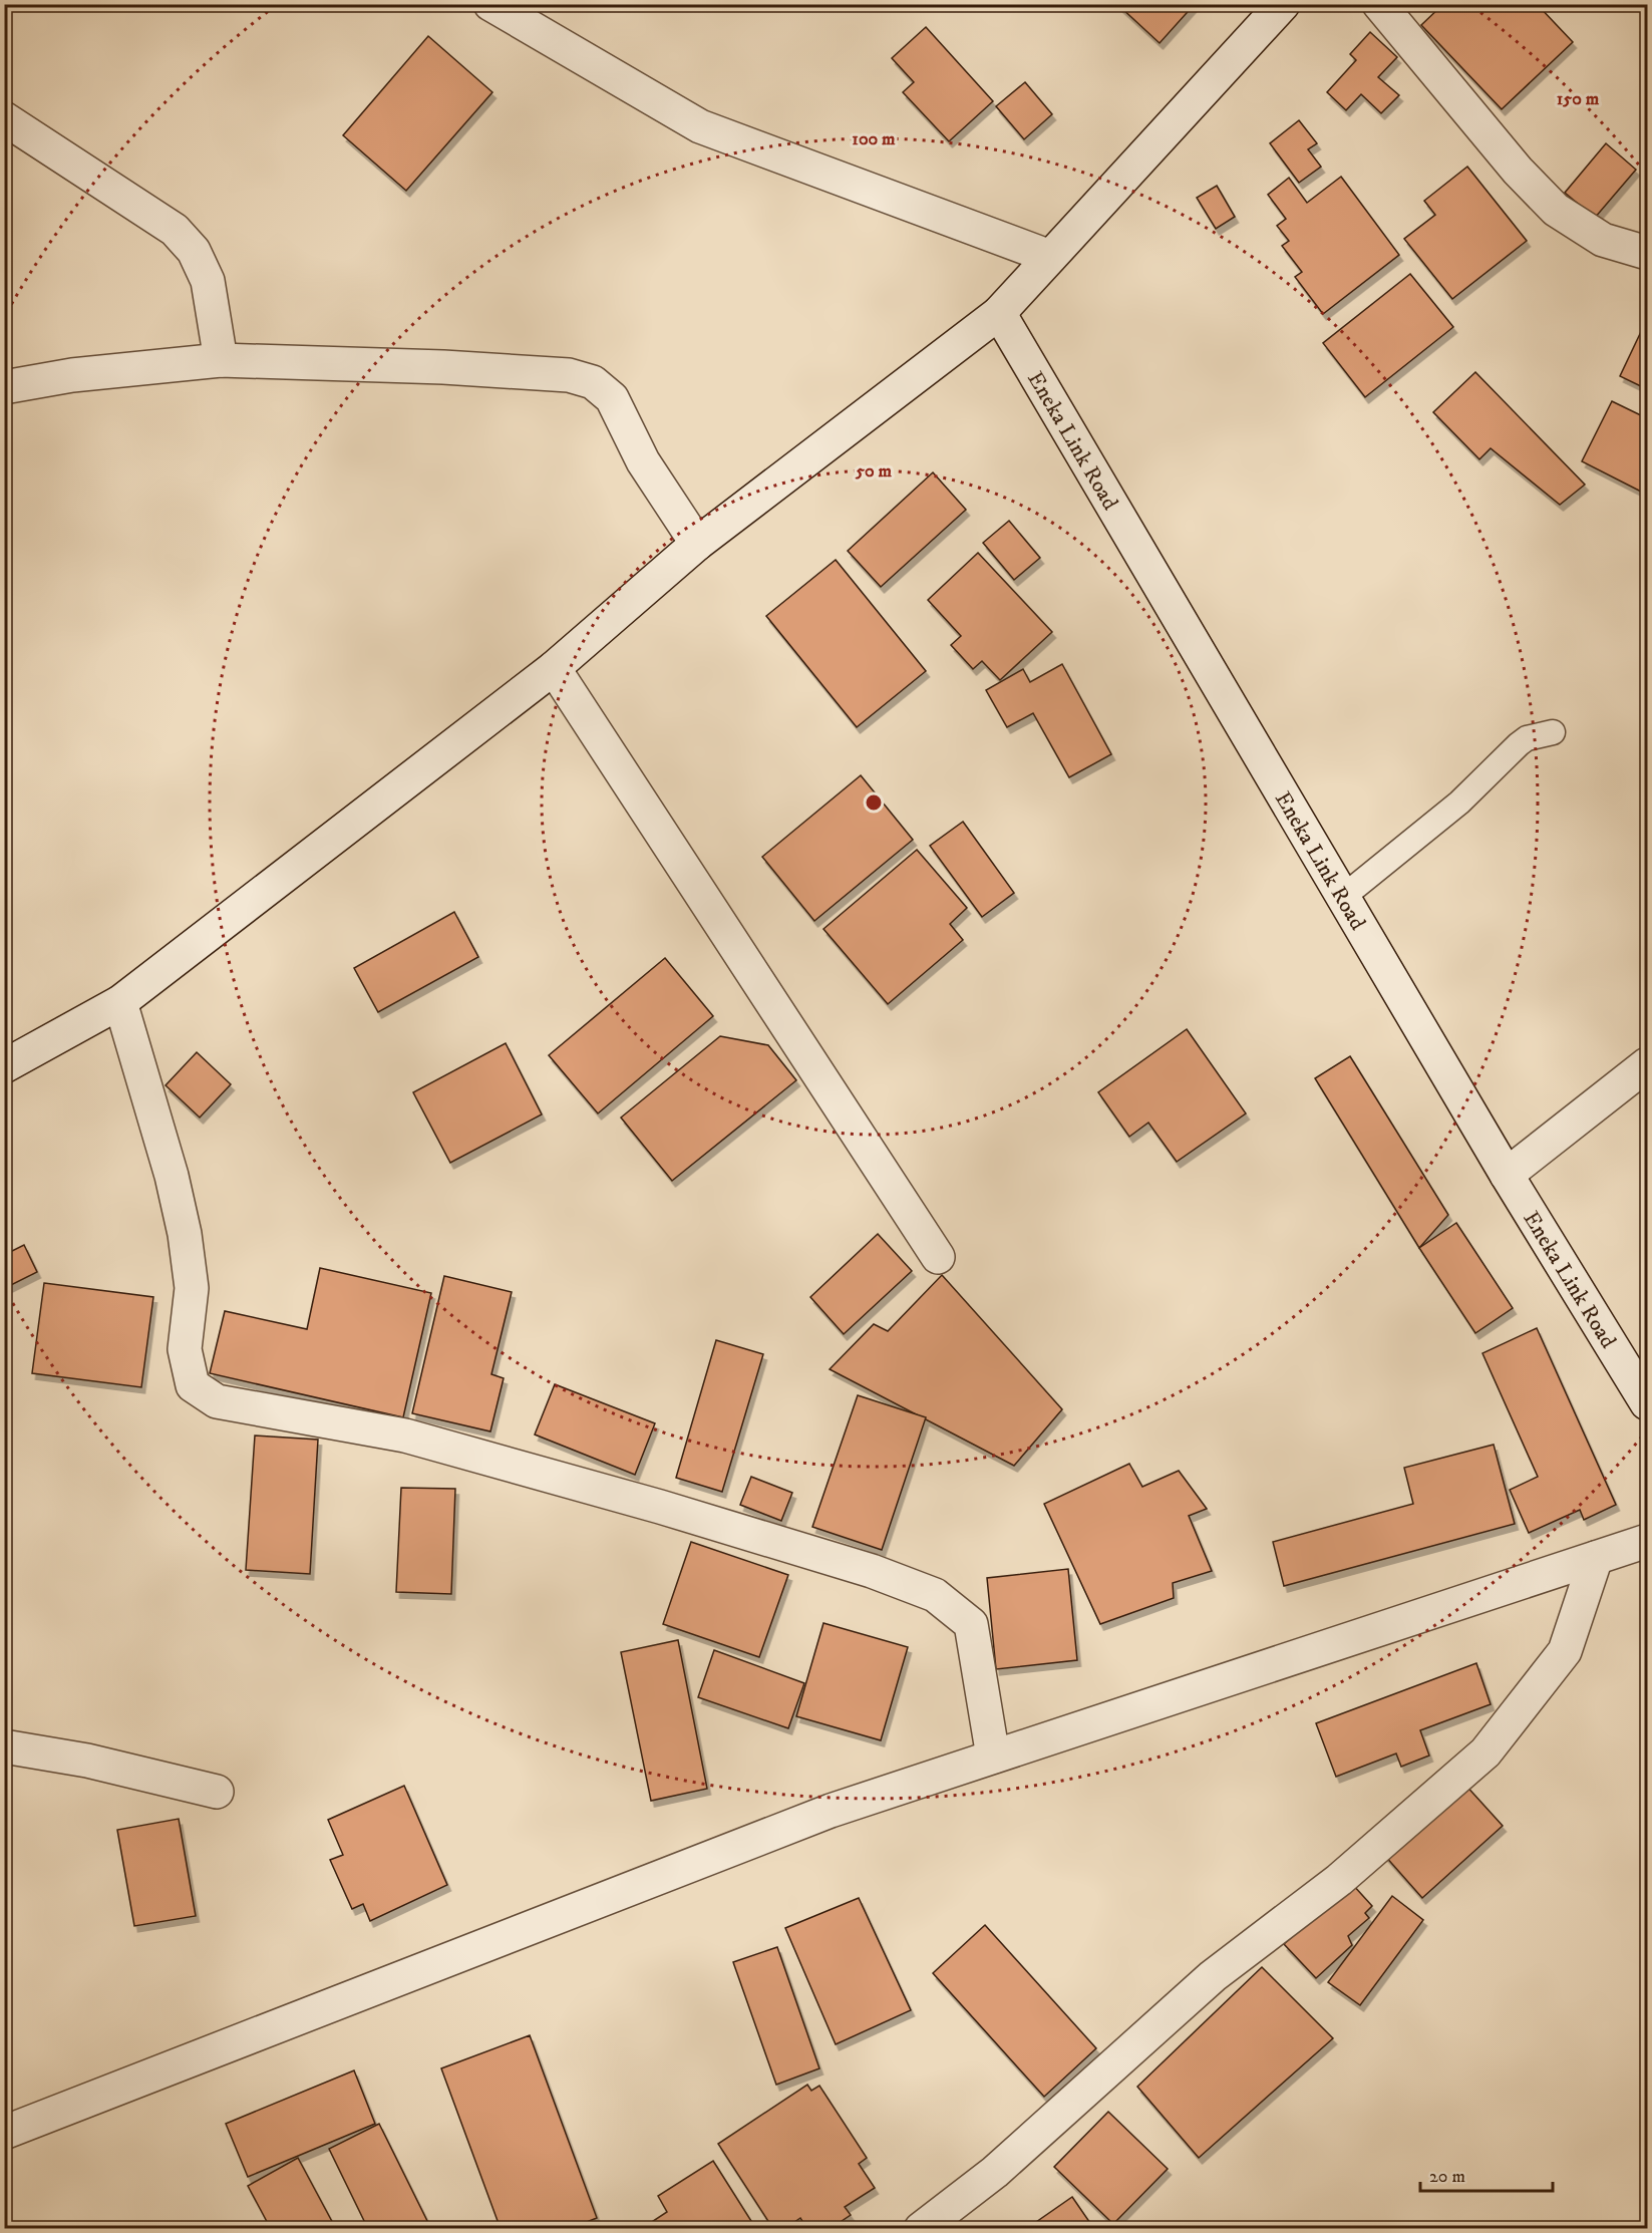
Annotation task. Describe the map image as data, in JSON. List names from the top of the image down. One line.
{"streets":{"street":["Eneka Link Road"]},"scale_bar":"20 m","rings":["150 m","100 m","50 m"]}
